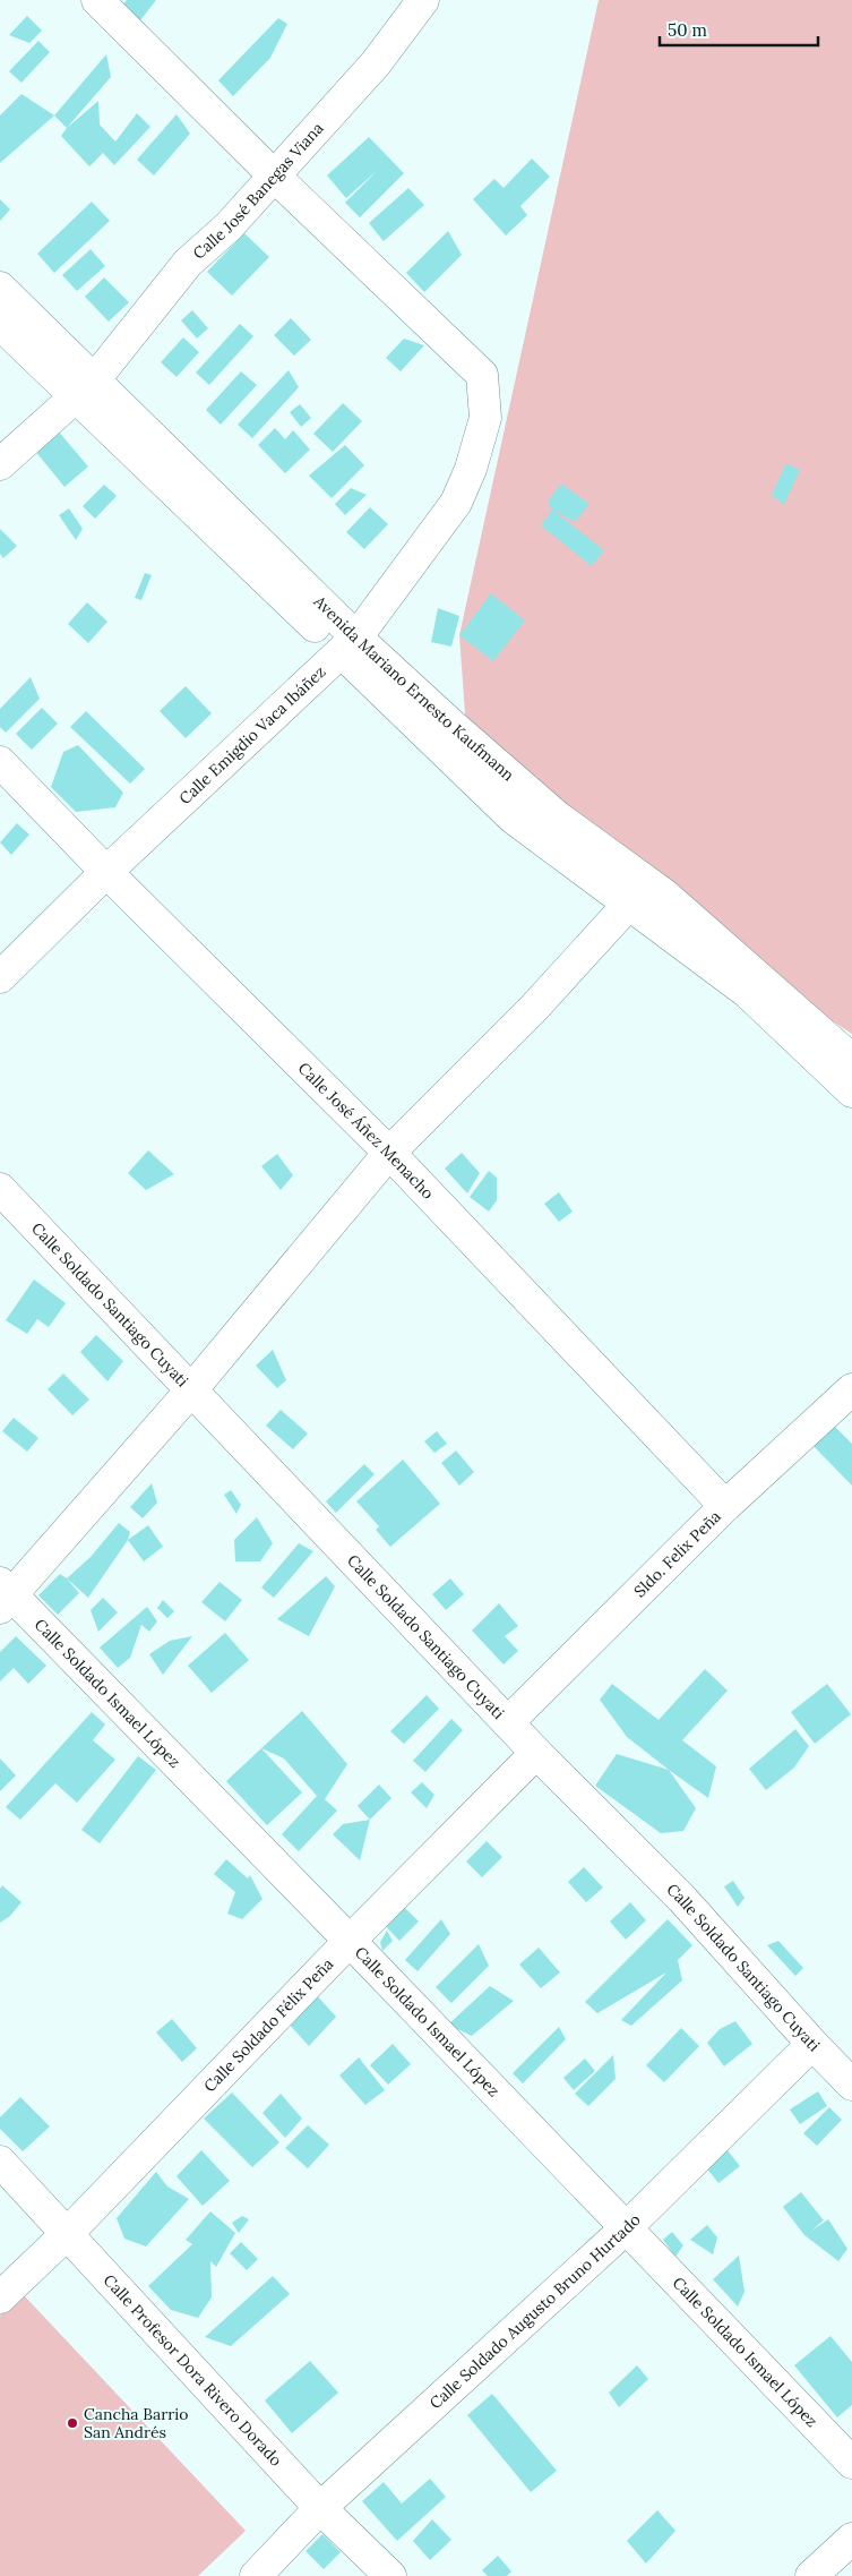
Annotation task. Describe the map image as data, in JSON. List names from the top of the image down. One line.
{"streets":{"street":["Calle José Banegas Viana","Avenida Mariano Ernesto Kaufmann","Calle Emigdio Vaca Ibáñez","Calle José Áñez Menacho","Calle Soldado Santiago Cuyati","Sldo. Felix Peña","Calle Soldado Ismael López","Calle Soldado Félix Peña","Calle Soldado Augusto Bruno Hurtado","Calle Profesor Dora Rivero Dorado"]},"crossings":[["Calle José Banegas Viana","Avenida Mariano Ernesto Kaufmann"],["Calle José Banegas Viana","Calle Emigdio Vaca Ibáñez"],["Avenida Mariano Ernesto Kaufmann","Calle Emigdio Vaca Ibáñez"],["Calle Emigdio Vaca Ibáñez","Calle José Áñez Menacho"],["Calle José Áñez Menacho","Sldo. Felix Peña"],["Calle Soldado Santiago Cuyati","Sldo. Felix Peña"],["Calle Soldado Santiago Cuyati","Calle Soldado Félix Peña"],["Calle Soldado Santiago Cuyati","Calle Soldado Augusto Bruno Hurtado"],["Calle Soldado Ismael López","Calle Soldado Félix Peña"],["Calle Soldado Ismael López","Calle Soldado Augusto Bruno Hurtado"],["Calle Soldado Félix Peña","Calle Profesor Dora Rivero Dorado"],["Calle Soldado Augusto Bruno Hurtado","Calle Profesor Dora Rivero Dorado"]],"places":["Cancha Barrio San Andrés"],"scale_bar":"50 m"}
